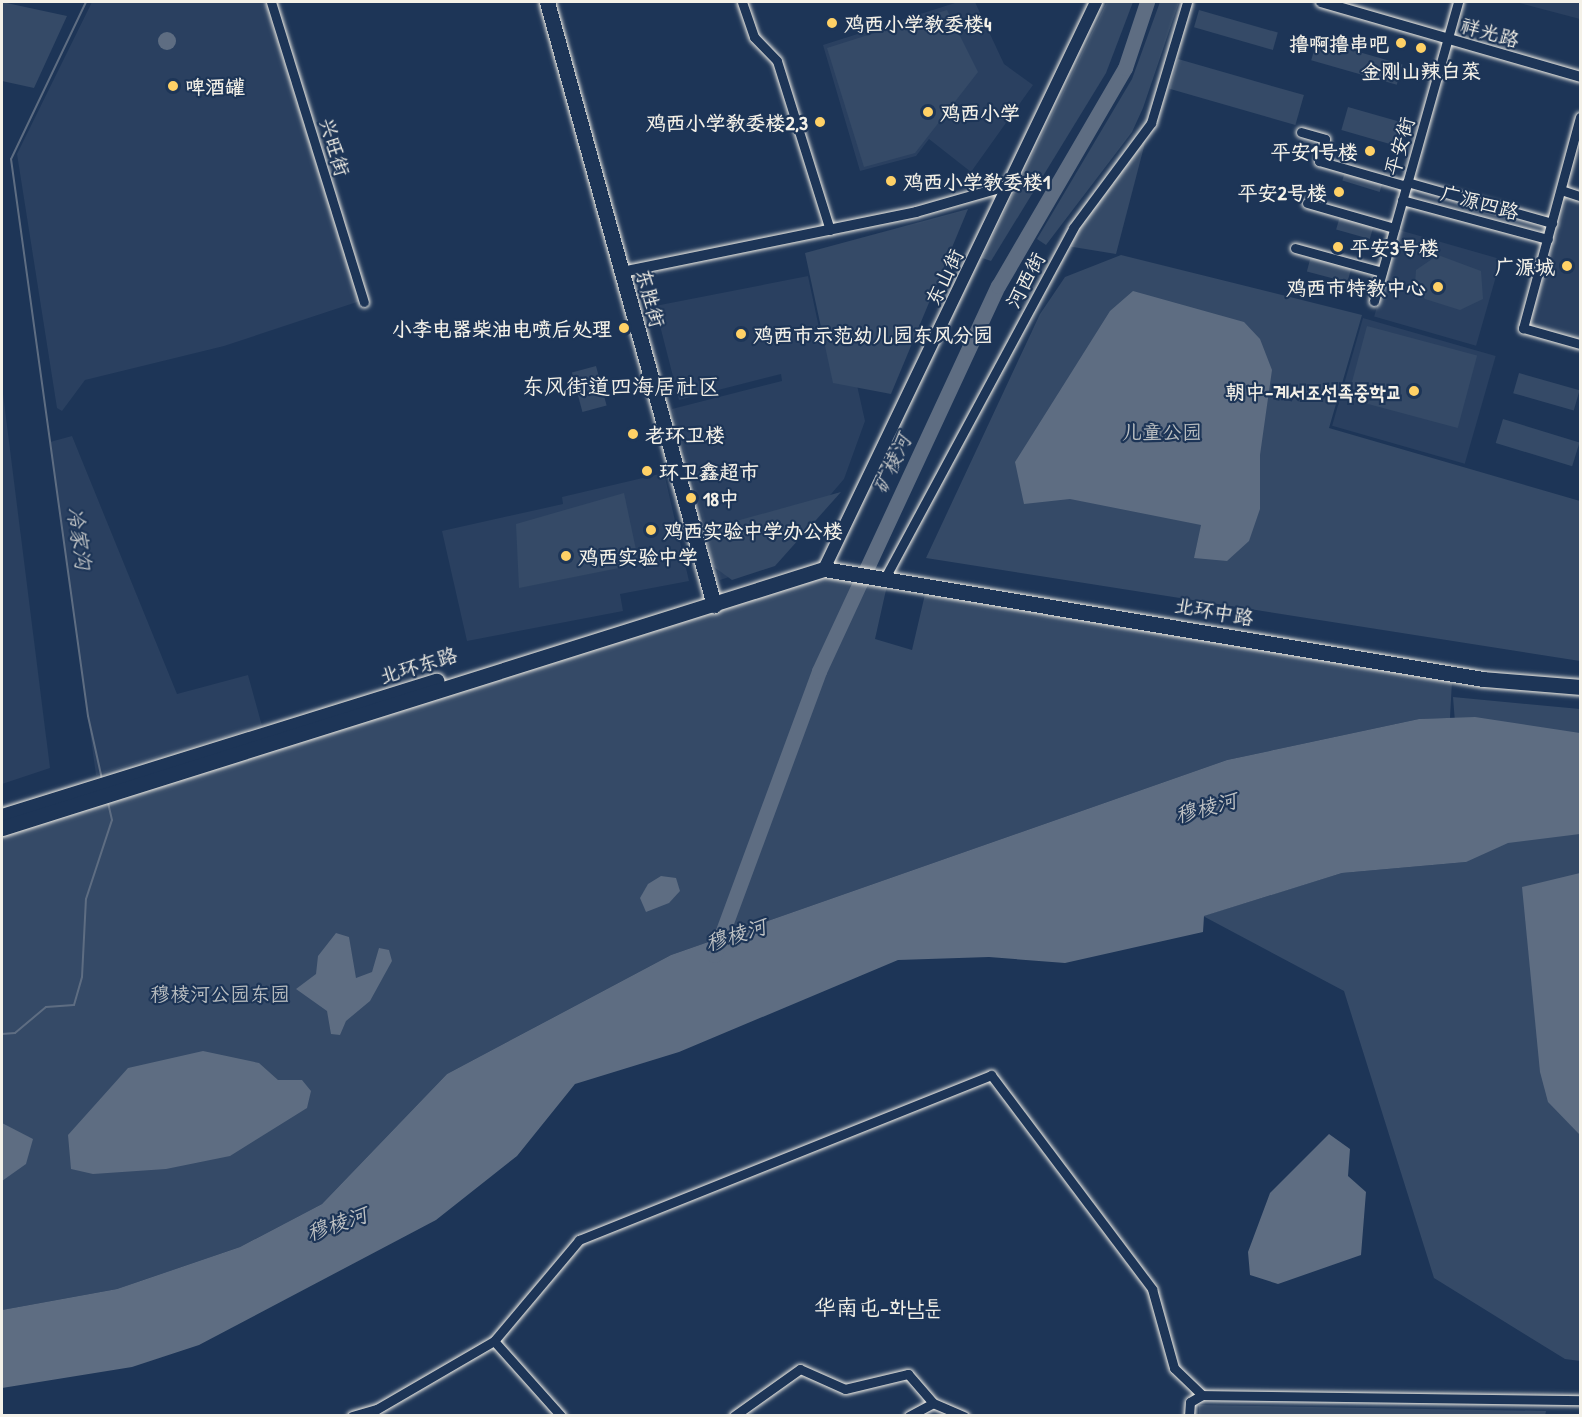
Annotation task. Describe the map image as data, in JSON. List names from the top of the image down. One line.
{"streets":{"highway":["东胜街","北环中路","北环东路"],"main road":["东山街"],"street":["祥光路","平安街","兴旺街","广源四路","河西街"]},"crossings":[["祥光路","平安街"],["平安街","广源四路"],["东山街","北环东路"],["河西街","北环中路"],["东胜街","北环东路"],["北环中路","北环东路"]],"districts":["东风街道四海居社区","华南屯-화남툰"],"water":["矿棱河","冷家沟","穆棱河"],"parks":["儿童公园","穆棱河公园东园"],"places":["鸡西小学教委楼4","撸啊撸串吧","金刚山辣白菜","啤酒罐","鸡西小学","鸡西小学教委楼2,3","平安1号楼","鸡西小学教委楼1","平安2号楼","平安3号楼","广源城","鸡西市特教中心","小李电器柴油电喷后处理","鸡西市示范幼儿园东风分园","朝中-계서조선족중학교","老环卫楼","环卫鑫超市","18中","鸡西实验中学办公楼","鸡西实验中学"]}
